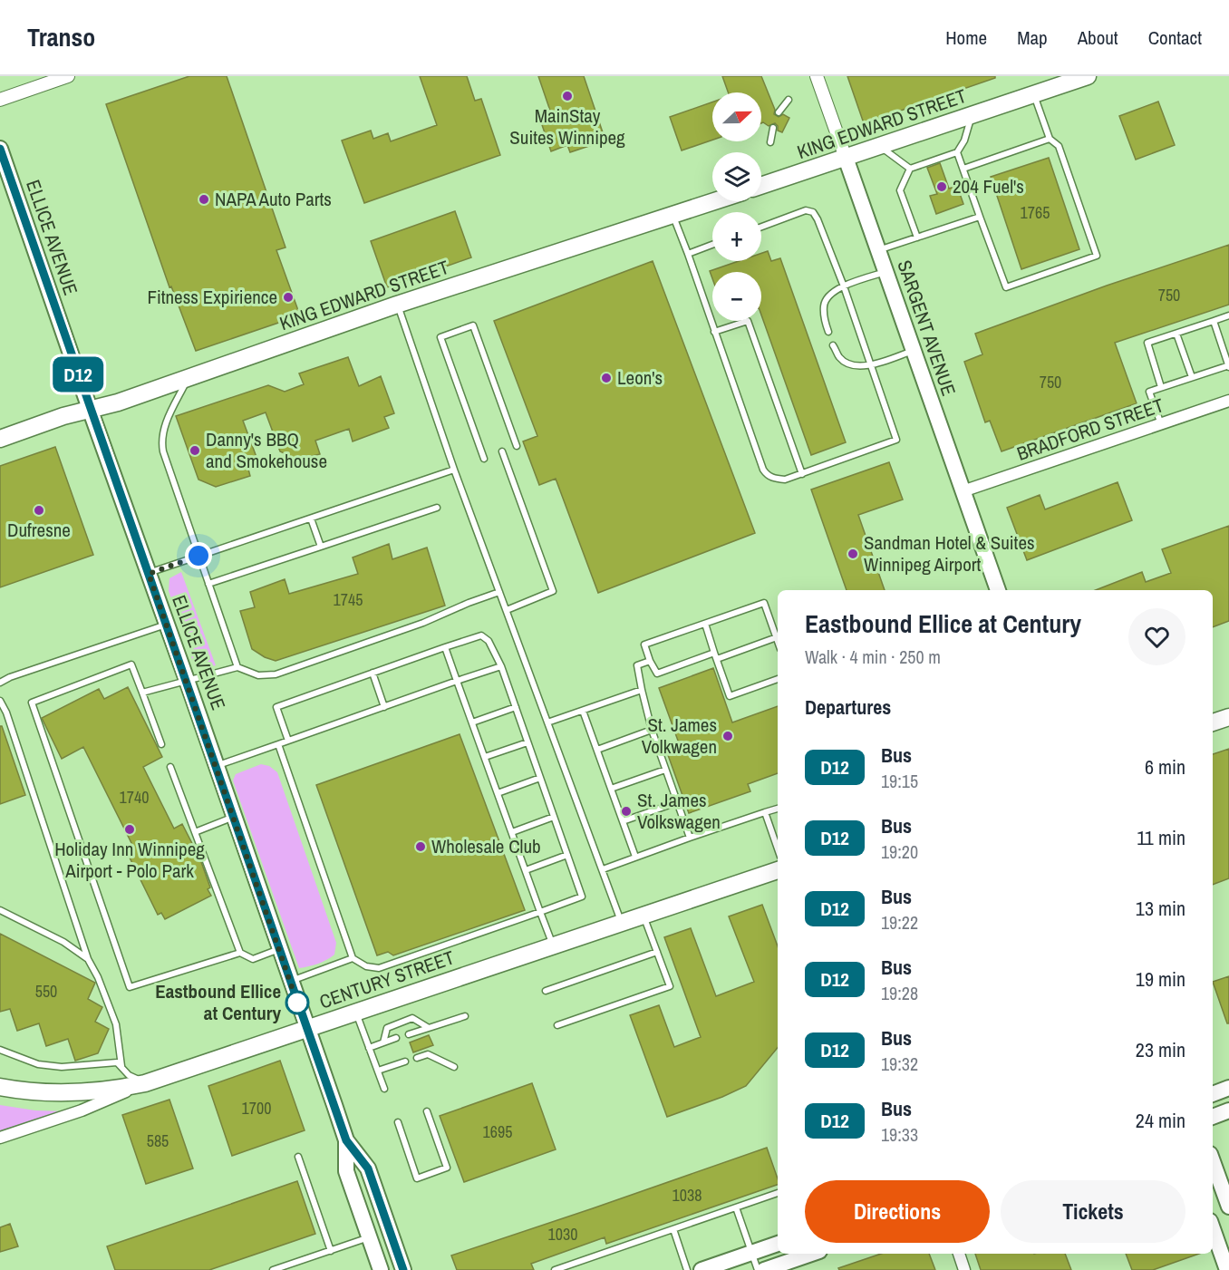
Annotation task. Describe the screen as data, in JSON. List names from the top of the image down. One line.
{"streets":{"main road":["KING EDWARD STREET","ELLICE AVENUE","SARGENT AVENUE","CENTURY STREET"],"street":["BRADFORD STREET"]},"crossings":[["KING EDWARD STREET","ELLICE AVENUE"],["KING EDWARD STREET","SARGENT AVENUE"],["ELLICE AVENUE","CENTURY STREET"],["SARGENT AVENUE","BRADFORD STREET"]],"places":["MainStay Suites Winnipeg","204 Fuel's","NAPA Auto Parts","Fitness Expirience","Leon's","Danny's BBQ and Smokehouse","Dufresne","Sandman Hotel & Suites Winnipeg Airport","St. James Volkwagen","St. James Volkswagen","Holiday Inn Winnipeg Airport - Polo Park","Wholesale Club","Eastbound Ellice at Century"],"lines":["bus line D12"],"house_numbers":["1765","750","750","1745","1740","550","1700","1695","585","1038","1030"],"north":"right","page":{"header":"Transo","nav":["Home","Map","About","Contact"],"on_map":"D12","map_buttons":["+","−"],"heading":[["Eastbound Ellice at Century","Walk · 4 min · 250 m"],"Departures"],"list":[{"mark":"D12","name":"Bus","note":"19:15","value":"6 min"},{"mark":"D12","name":"Bus","note":"19:20","value":"11 min"},{"mark":"D12","name":"Bus","note":"19:22","value":"13 min"},{"mark":"D12","name":"Bus","note":"19:28","value":"19 min"},{"mark":"D12","name":"Bus","note":"19:32","value":"23 min"},{"mark":"D12","name":"Bus","note":"19:33","value":"24 min"}],"buttons":["Directions","Tickets"]}}
